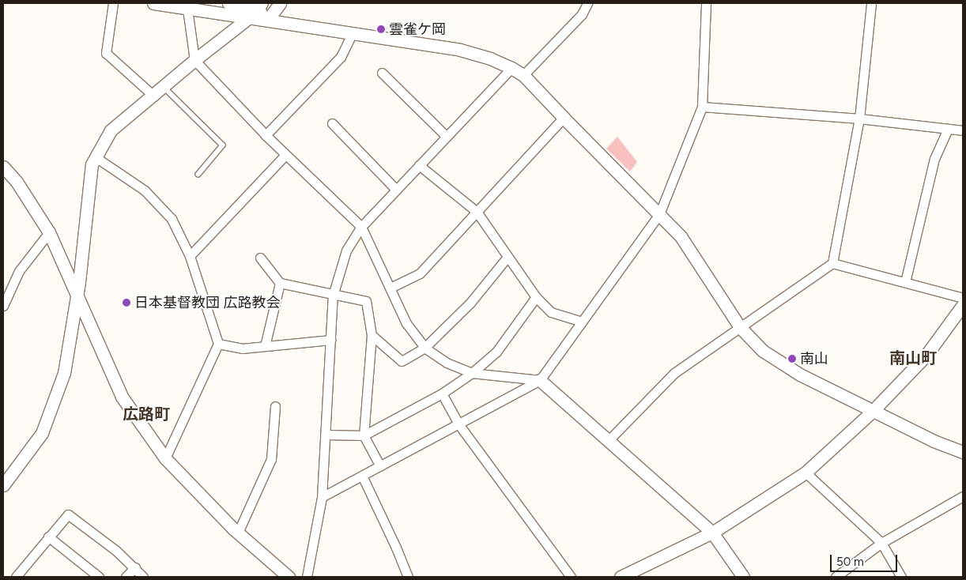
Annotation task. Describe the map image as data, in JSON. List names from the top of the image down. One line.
{"districts":["南山町","広路町"],"places":["雲雀ケ岡","日本基督教団 広路教会","南山"],"scale_bar":"50 m"}
